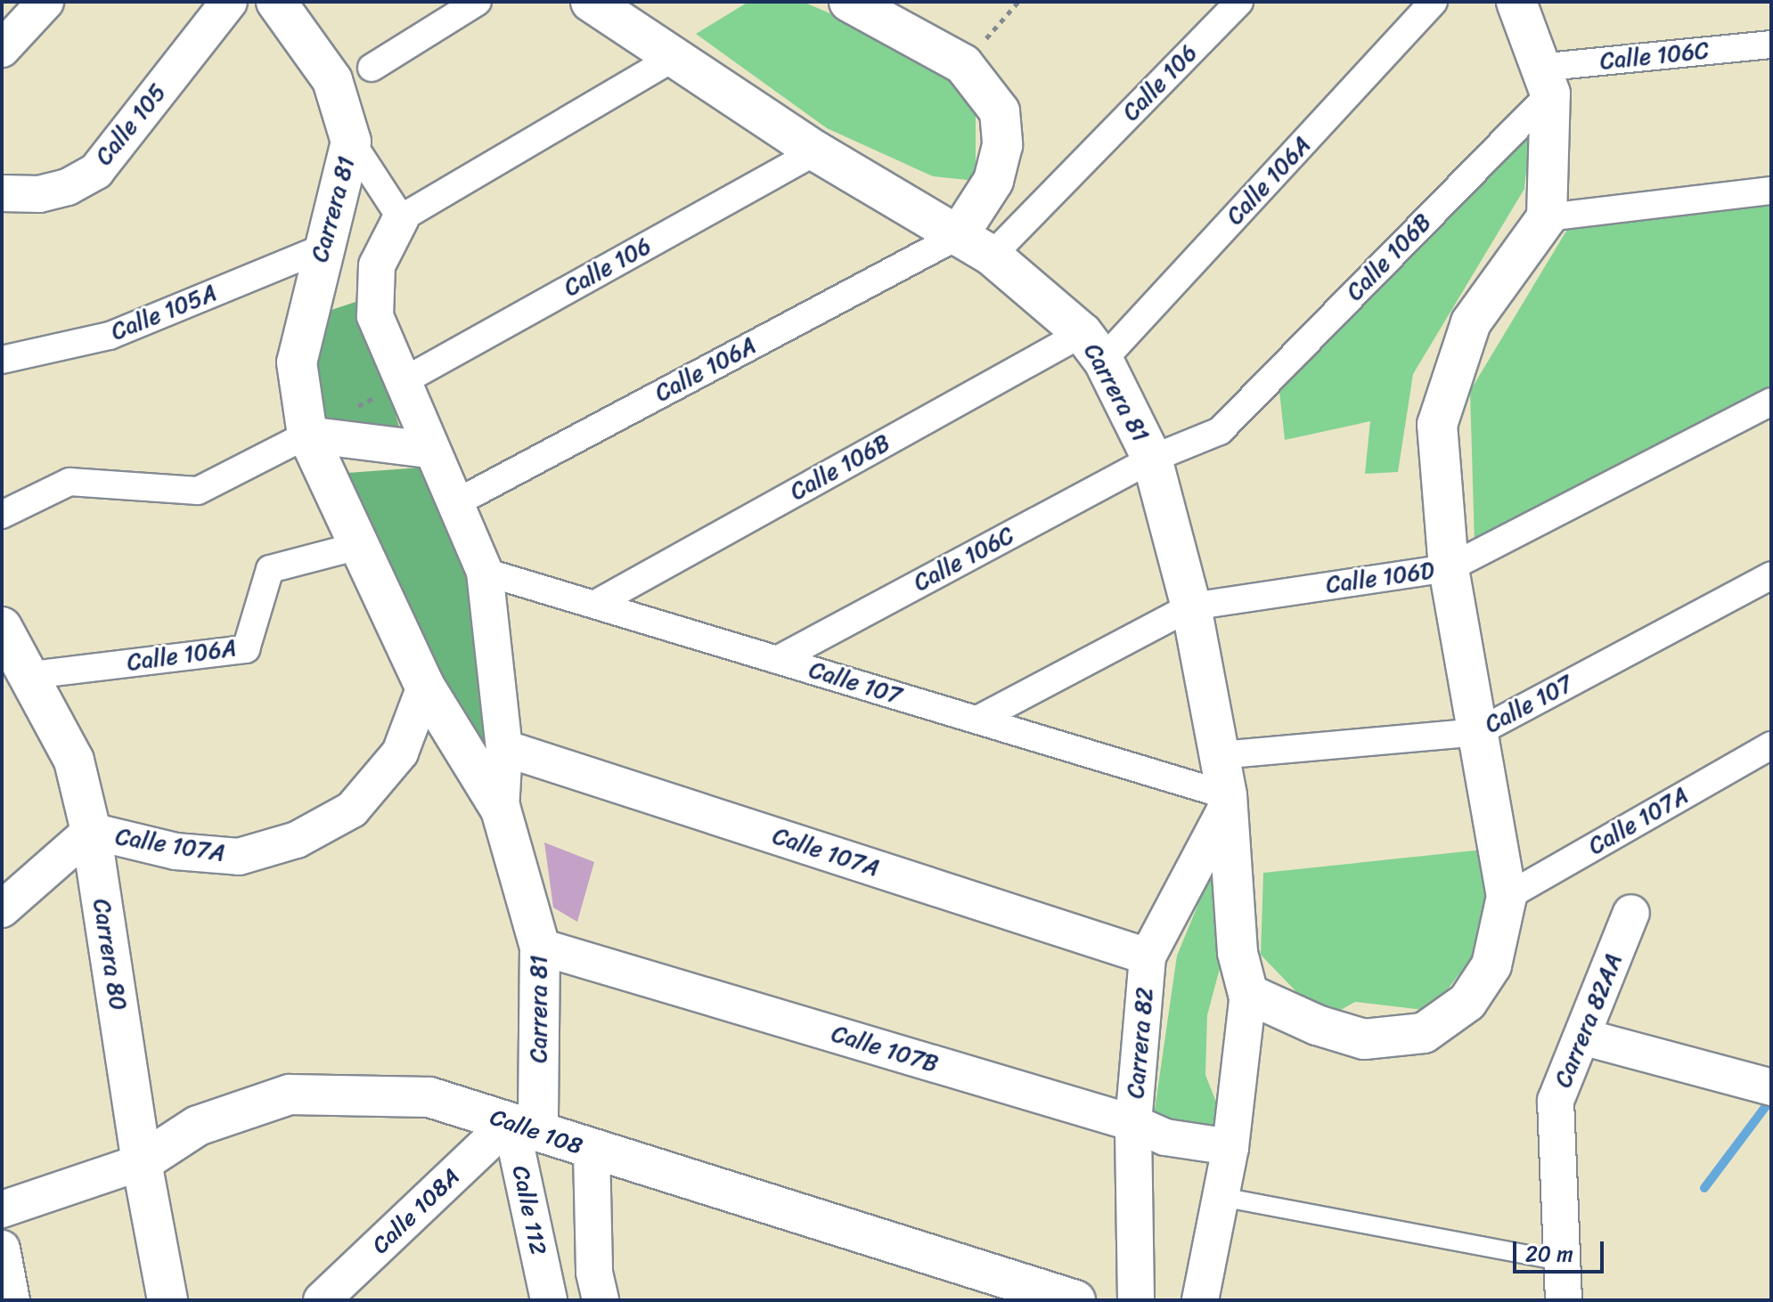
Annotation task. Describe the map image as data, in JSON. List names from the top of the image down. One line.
{"streets":{"street":["Calle 106C","Calle 106","Calle 105","Calle 106A","Carrera 81","Calle 106B","Calle 105A","Calle 106D","Calle 107","Calle 107A","Carrera 80","Carrera 82AA","Carrera 82","Calle 107B","Calle 108","Calle 112","Calle 108A"]},"crossings":[["Calle 106C","Carrera 81"],["Calle 106C","Calle 106B"],["Calle 106C","Calle 107"],["Calle 106","Carrera 81"],["Calle 106A","Carrera 81"],["Calle 106A","Calle 106B"],["Calle 106A","Carrera 80"],["Carrera 81","Calle 106B"],["Carrera 81","Calle 105A"],["Carrera 81","Calle 106D"],["Carrera 81","Calle 107"],["Carrera 81","Calle 107A"],["Carrera 81","Carrera 82"],["Carrera 81","Calle 107B"],["Carrera 81","Calle 108"],["Carrera 81","Calle 112"],["Carrera 81","Calle 108A"],["Calle 106B","Calle 107"],["Calle 106D","Calle 107"],["Calle 107","Carrera 82"],["Calle 107A","Carrera 80"],["Calle 107A","Carrera 82"],["Carrera 80","Calle 108"],["Carrera 82","Calle 107B"],["Calle 108","Calle 112"],["Calle 108","Calle 108A"],["Calle 112","Calle 108A"]],"scale_bar":"20 m"}
